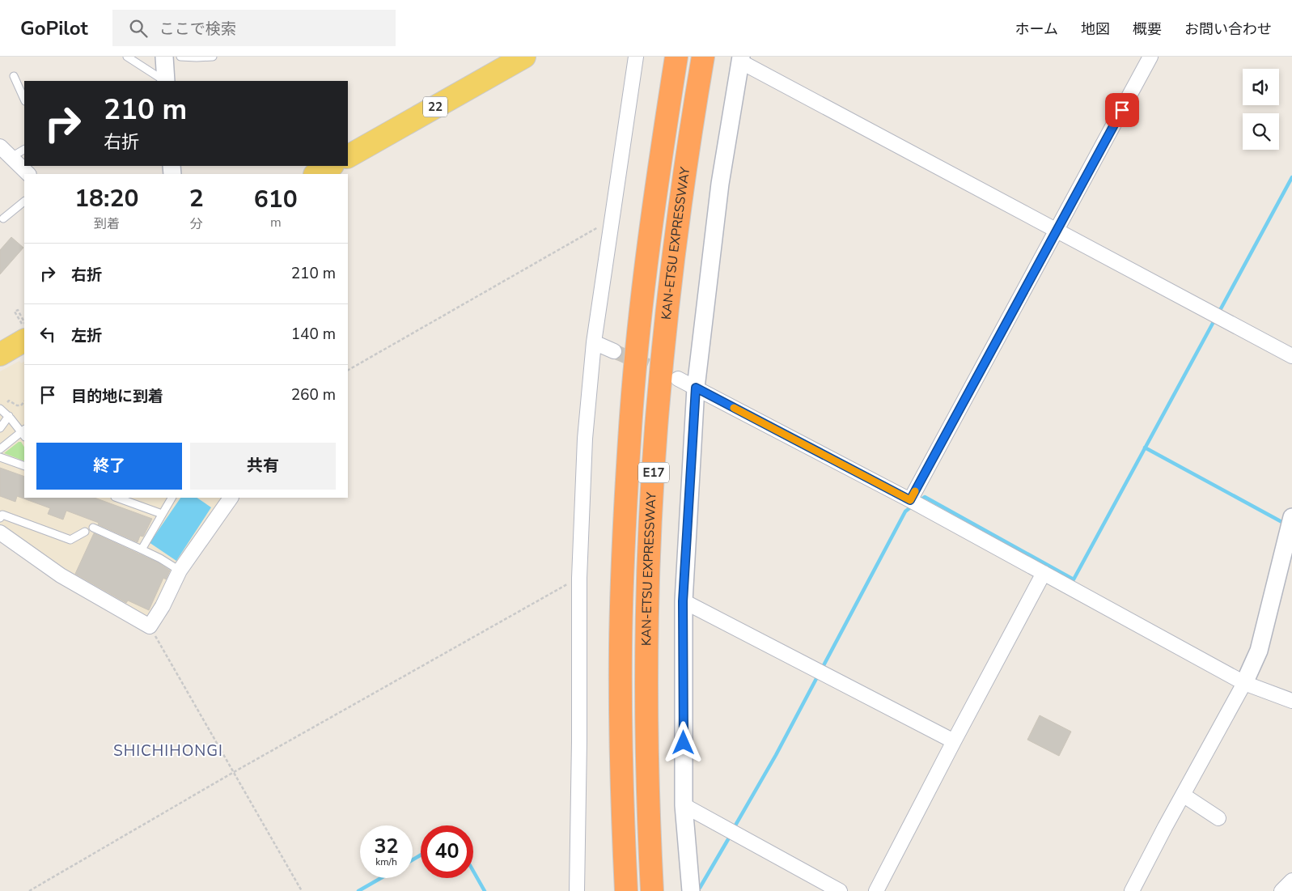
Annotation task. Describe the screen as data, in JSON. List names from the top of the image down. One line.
{"streets":{"highway":["KAN-ETSU EXPRESSWAY","E17"],"main road":["22"]},"districts":["SHICHIHONGI"],"page":{"header":"GoPilot","search":"ここで検索","nav":["ホーム","地図","概要","お問い合わせ"],"turn":["210 m","右折"],"eta":["18:20","到着","2","分","610","m"],"list":[{"name":"右折","value":"210 m"},{"name":"左折","value":"140 m"},{"name":"目的地に到着","value":"260 m"}],"buttons":["終了","共有"],"speed":"32 km/h","limit":"40"}}
